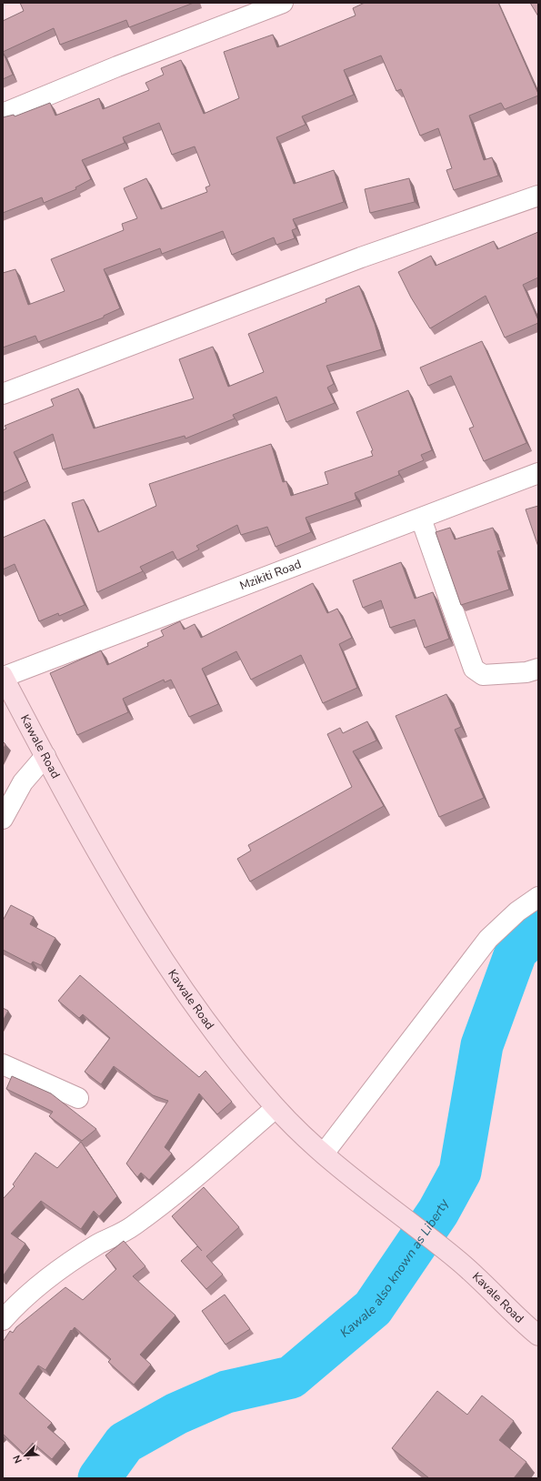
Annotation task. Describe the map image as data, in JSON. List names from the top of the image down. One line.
{"streets":{"street":["Mzikiti Road","Kawale Road","Kavale Road"]},"crossings":[["Mzikiti Road","Kawale Road"],["Kawale Road","Kavale Road"]],"water":["Kawale also known as Liberty"],"north":"bottom left"}
